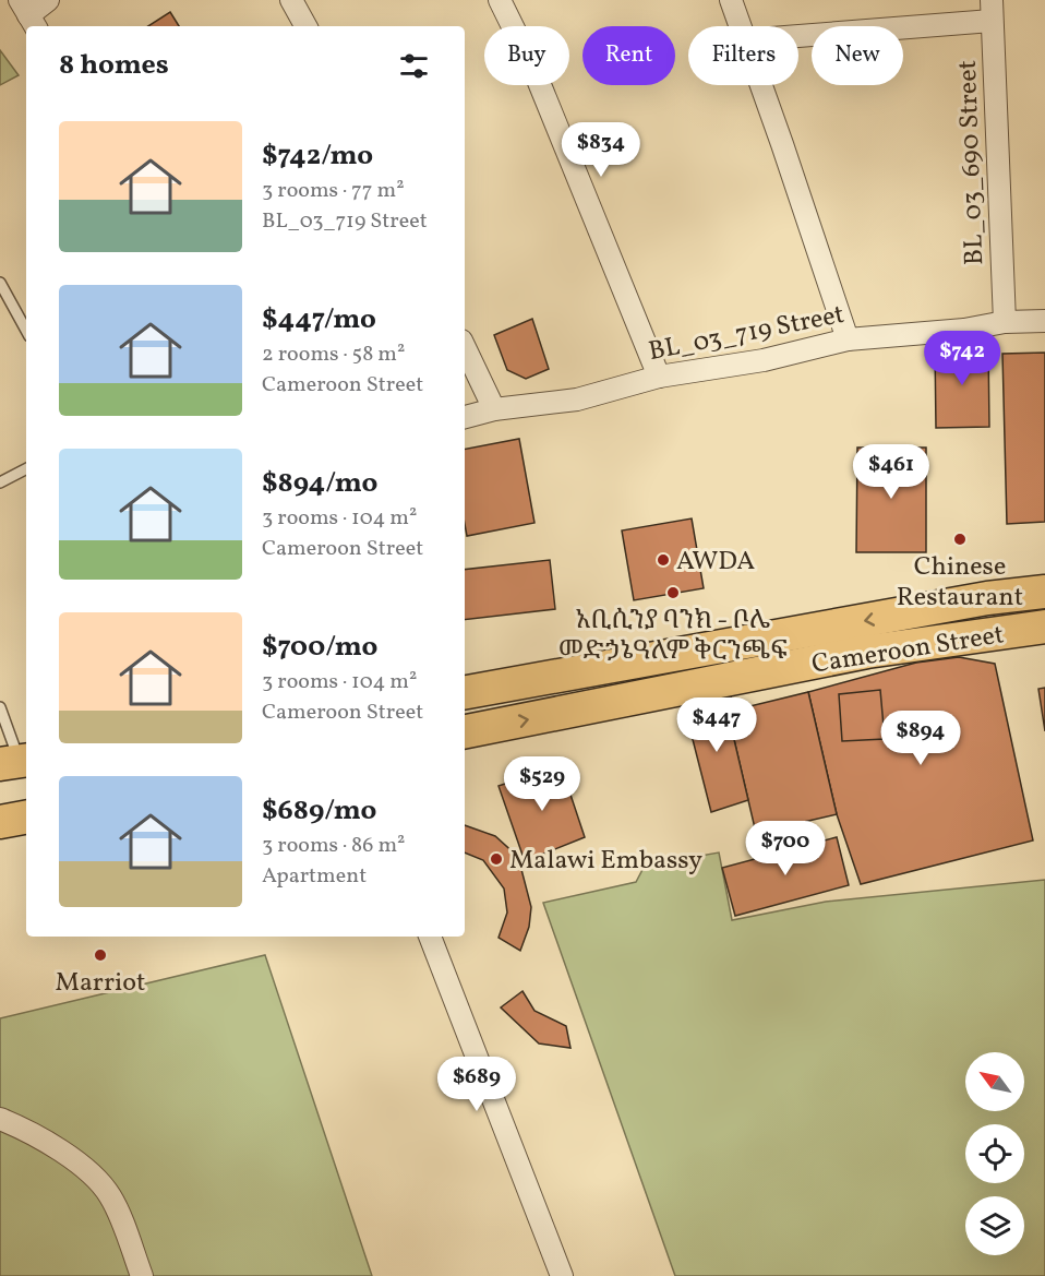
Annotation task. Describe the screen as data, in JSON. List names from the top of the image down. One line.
{"streets":{"main road":["Cameroon Street"],"street":["BL_03_690 Street","BL_03_719 Street"]},"crossings":[["BL_03_690 Street","BL_03_719 Street"]],"places":["Chinese Restaurant","AWDA","አቢሲንያ ባንክ - ቦሌ መድኃኔዓለም ቅርንጫፍ","Malawi Embassy","Marriot"],"north":"top left","page":{"chip":["Buy","Rent","Filters","New"],"heading":"8 homes","list":[{"name":"$742/mo","note":"3 rooms · 77 m² · BL_03_719 Street"},{"name":"$447/mo","note":"2 rooms · 58 m² · Cameroon Street"},{"name":"$894/mo","note":"3 rooms · 104 m² · Cameroon Street"},{"name":"$700/mo","note":"3 rooms · 104 m² · Cameroon Street"},{"name":"$689/mo","note":"3 rooms · 86 m² · Apartment"}],"price":["$834","$742","$461","$447","$894","$529","$700","$689"]}}
